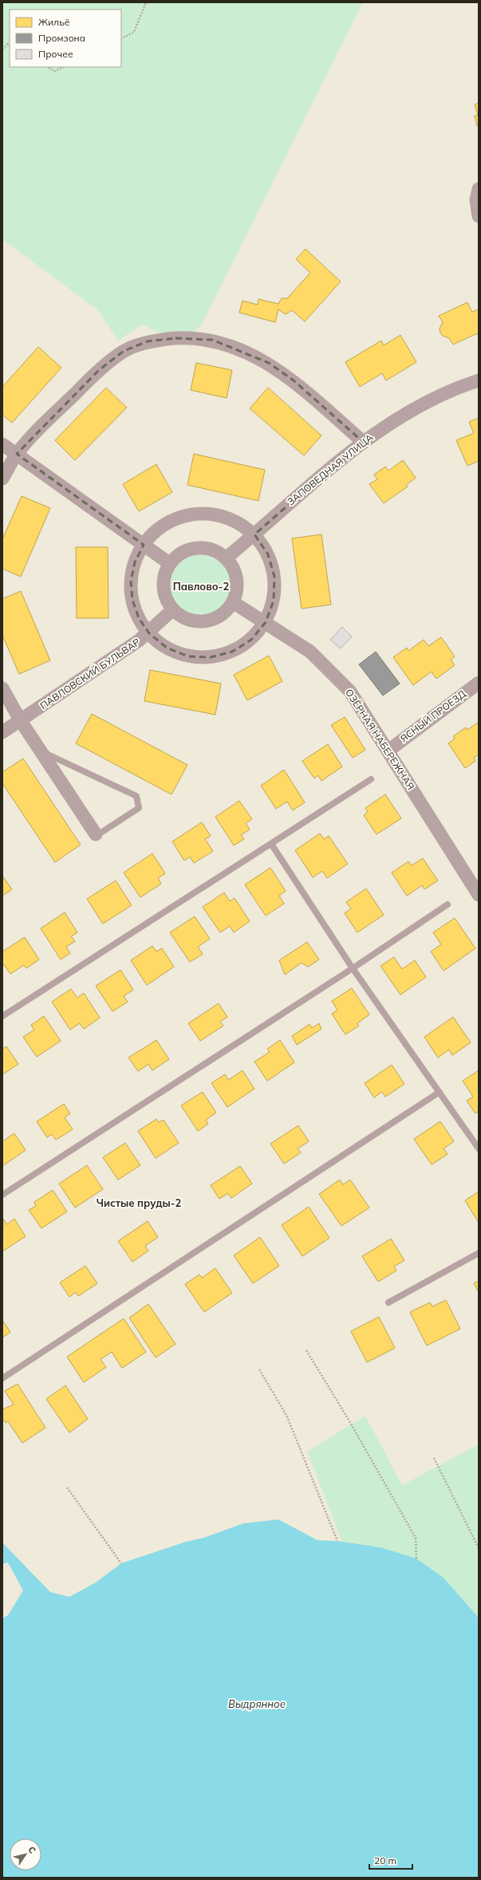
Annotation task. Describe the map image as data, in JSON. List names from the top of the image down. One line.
{"streets":{"street":["ЗАПОВЕДНАЯ УЛИЦА","ПАВЛОВСКИЙ БУЛЬВАР","ЯСНЫЙ ПРОЕЗД","ОЗЁРНАЯ НАБЕРЕЖНАЯ"]},"crossings":[["ЗАПОВЕДНАЯ УЛИЦА","ПАВЛОВСКИЙ БУЛЬВАР"],["ЗАПОВЕДНАЯ УЛИЦА","ОЗЁРНАЯ НАБЕРЕЖНАЯ"],["ПАВЛОВСКИЙ БУЛЬВАР","ОЗЁРНАЯ НАБЕРЕЖНАЯ"],["ЯСНЫЙ ПРОЕЗД","ОЗЁРНАЯ НАБЕРЕЖНАЯ"]],"districts":["Павлово-2","Чистые пруды-2"],"water":["Выдрянное"],"legend":["Жильё","Промзона","Прочее"],"scale_bar":"20 m","north":"top right"}
